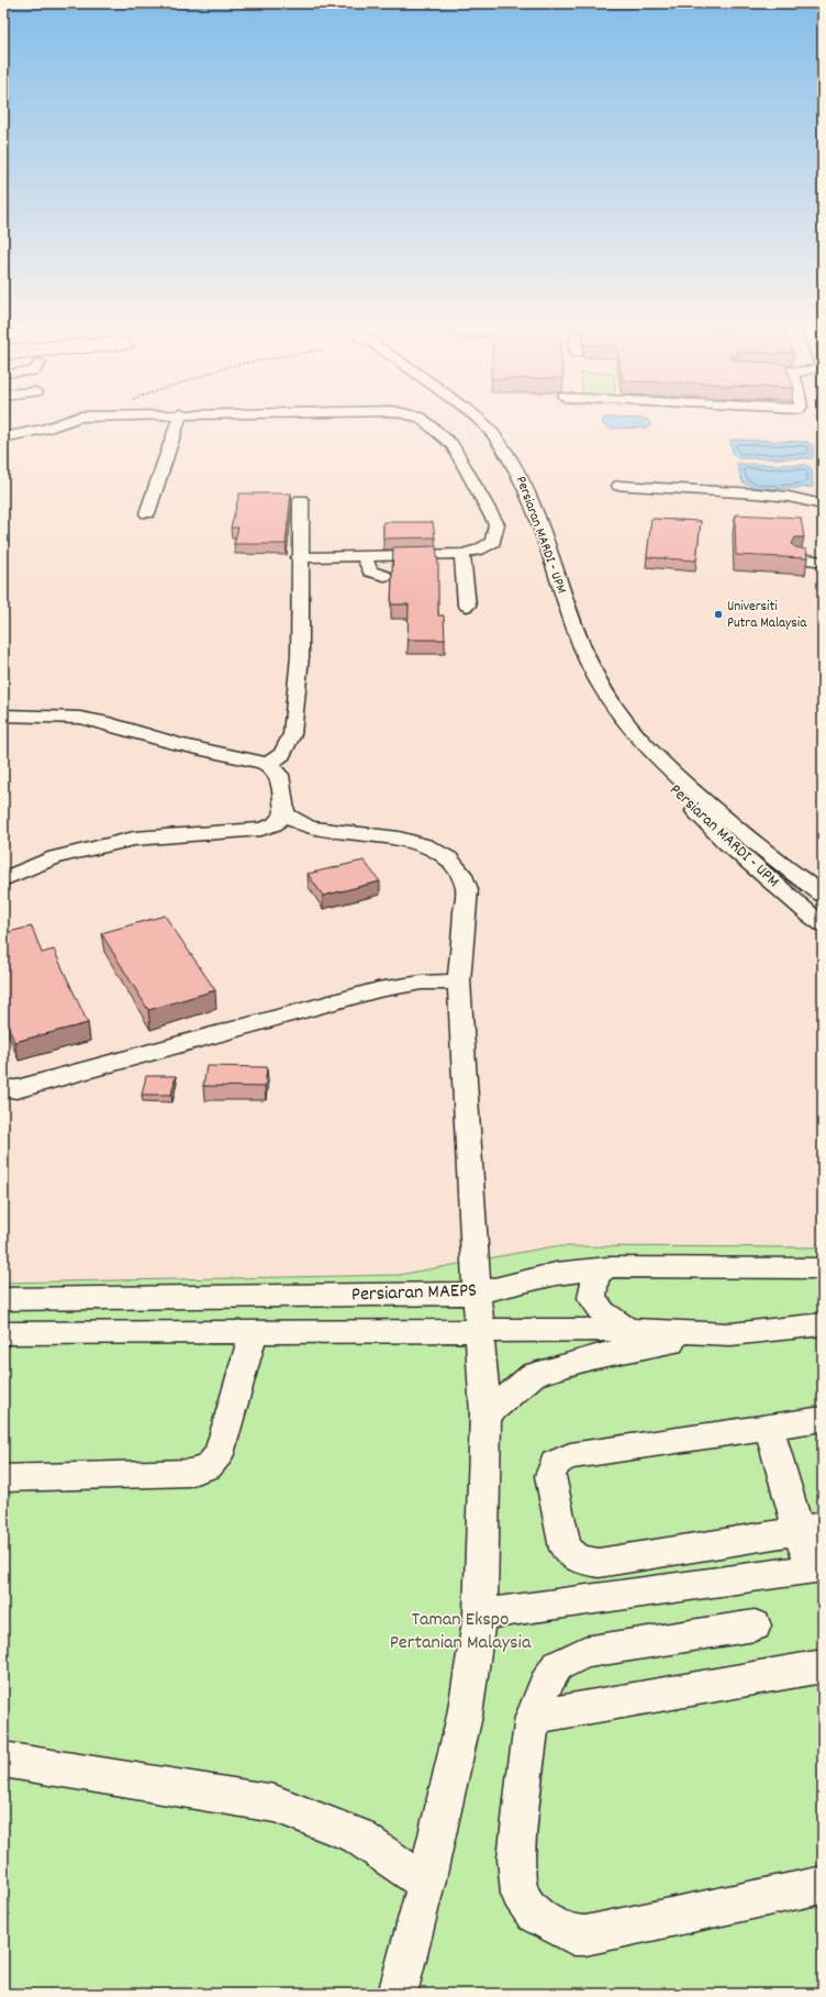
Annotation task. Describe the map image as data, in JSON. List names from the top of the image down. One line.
{"streets":{"street":["Persiaran MARDI - UPM","Persiaran MAEPS"]},"parks":["Taman Ekspo Pertanian Malaysia"],"places":["Universiti Putra Malaysia"]}
